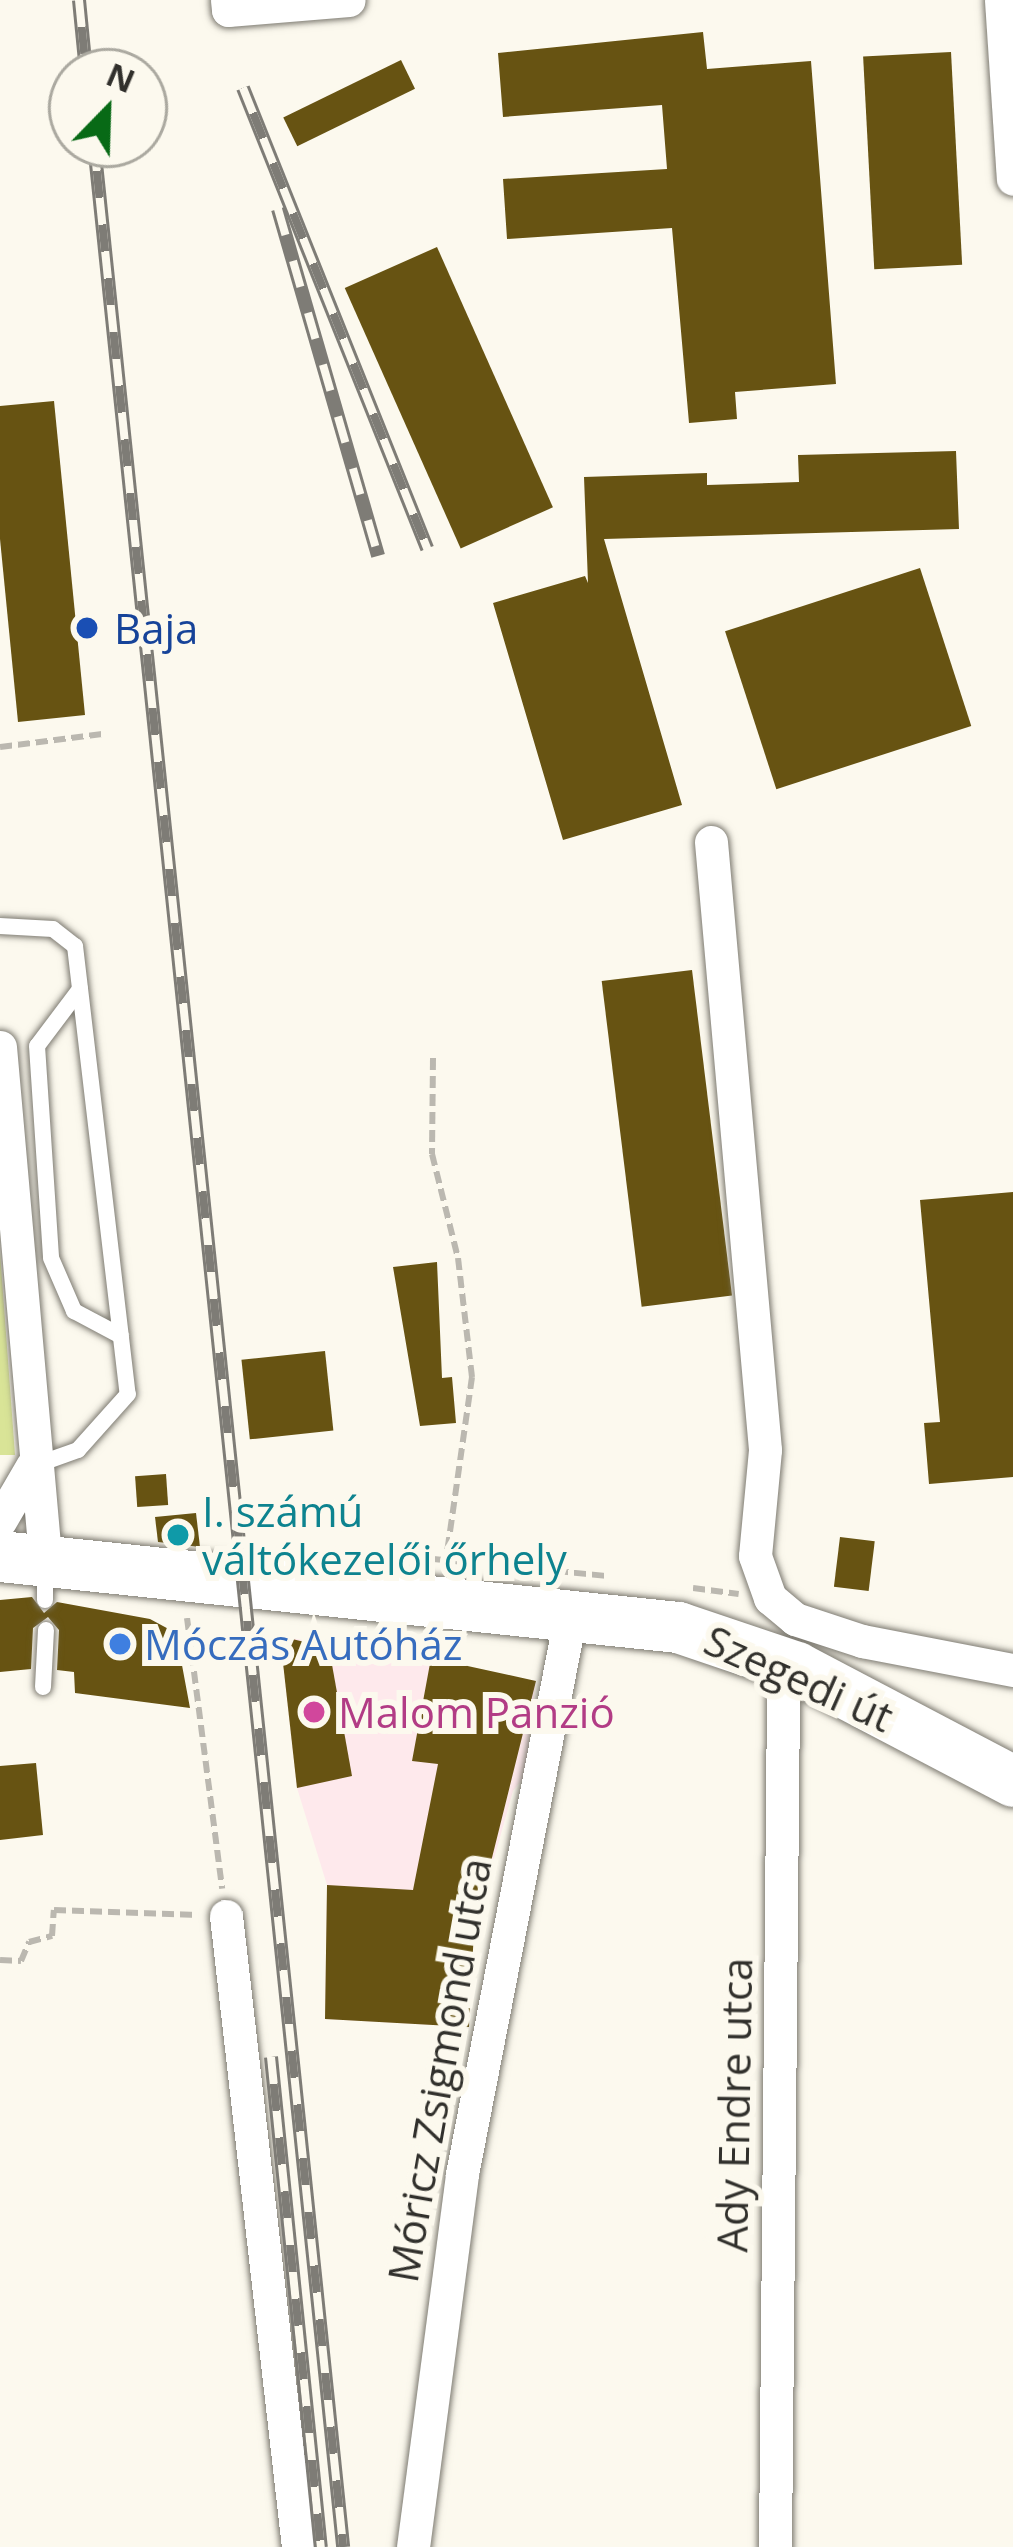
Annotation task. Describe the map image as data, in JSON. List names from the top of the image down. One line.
{"streets":{"main road":["Szegedi út"],"street":["Móricz Zsigmond utca","Ady Endre utca"]},"crossings":[["Szegedi út","Móricz Zsigmond utca"],["Szegedi út","Ady Endre utca"]],"places":["Baja","I. számú váltókezelői őrhely","Móczás Autóház","Malom Panzió"],"north":"top right"}
